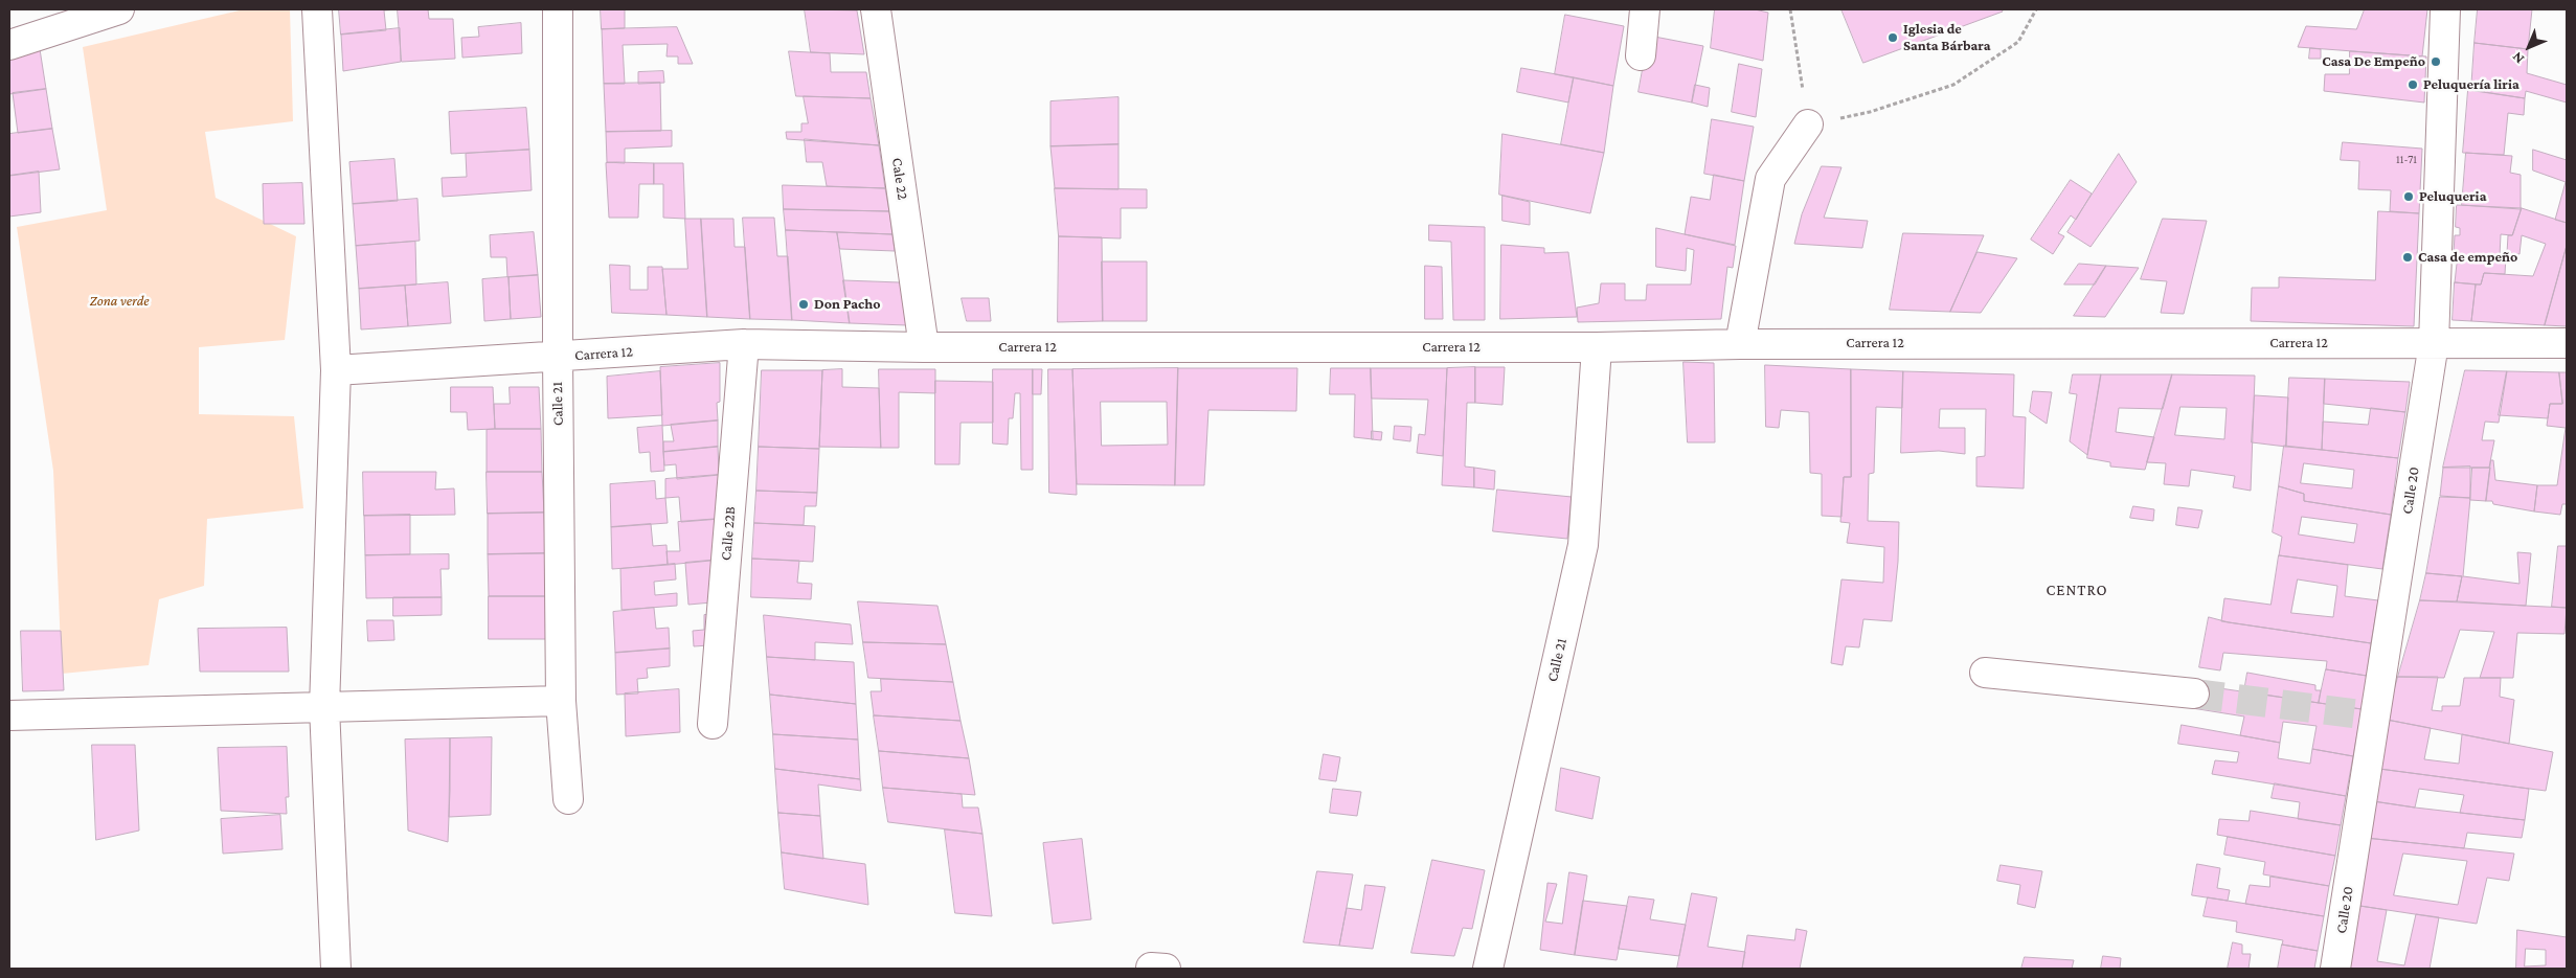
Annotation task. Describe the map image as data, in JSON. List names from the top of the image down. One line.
{"streets":{"street":["Cale 22","Carrera 12","Calle 21","Calle 20","Calle 22B"]},"crossings":[["Cale 22","Carrera 12"],["Carrera 12","Calle 21"],["Carrera 12","Calle 20"],["Carrera 12","Calle 22B"]],"districts":["CENTRO"],"parks":["Zona verde"],"places":["Iglesia de Santa Bárbara","Casa De Empeño","Peluquería liria","Peluqueria","Casa de empeño","Don Pacho"],"house_numbers":["11-71"],"north":"bottom left"}
